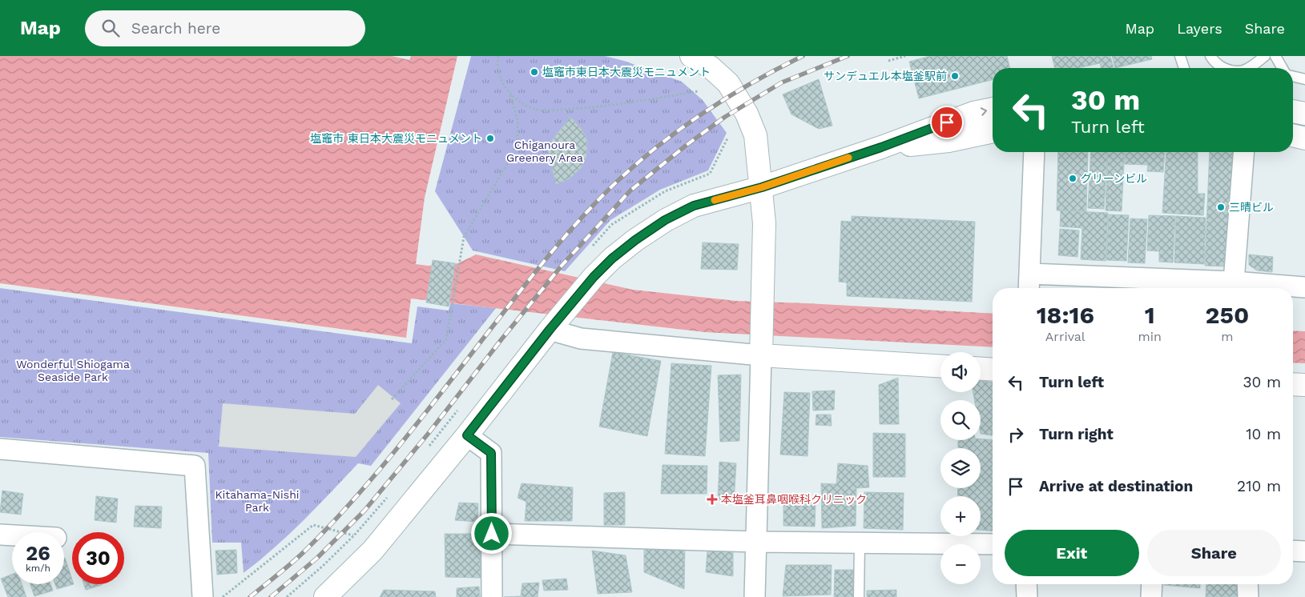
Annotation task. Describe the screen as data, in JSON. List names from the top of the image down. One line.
{"parks":["Chiganoura Greenery Area","Wonderful Shiogama Seaside Park","Kitahama-Nishi Park"],"places":{"other":["塩竈市東日本大震災モニュメント","サンデュエル本塩釜駅前","塩竈市 東日本大震災モニュメント","グリーンビル","三晴ビル"],"health":["本塩釜耳鼻咽喉科クリニック"]},"page":{"header":"Map","search":"Search here","nav":["Map","Layers","Share"],"turn":["30 m","Turn left"],"eta":["18:16","Arrival","1","min","250","m"],"map_buttons":["+","−"],"list":[{"name":"Turn left","value":"30 m"},{"name":"Turn right","value":"10 m"},{"name":"Arrive at destination","value":"210 m"}],"buttons":["Exit","Share"],"speed":"26 km/h","limit":"30"}}
